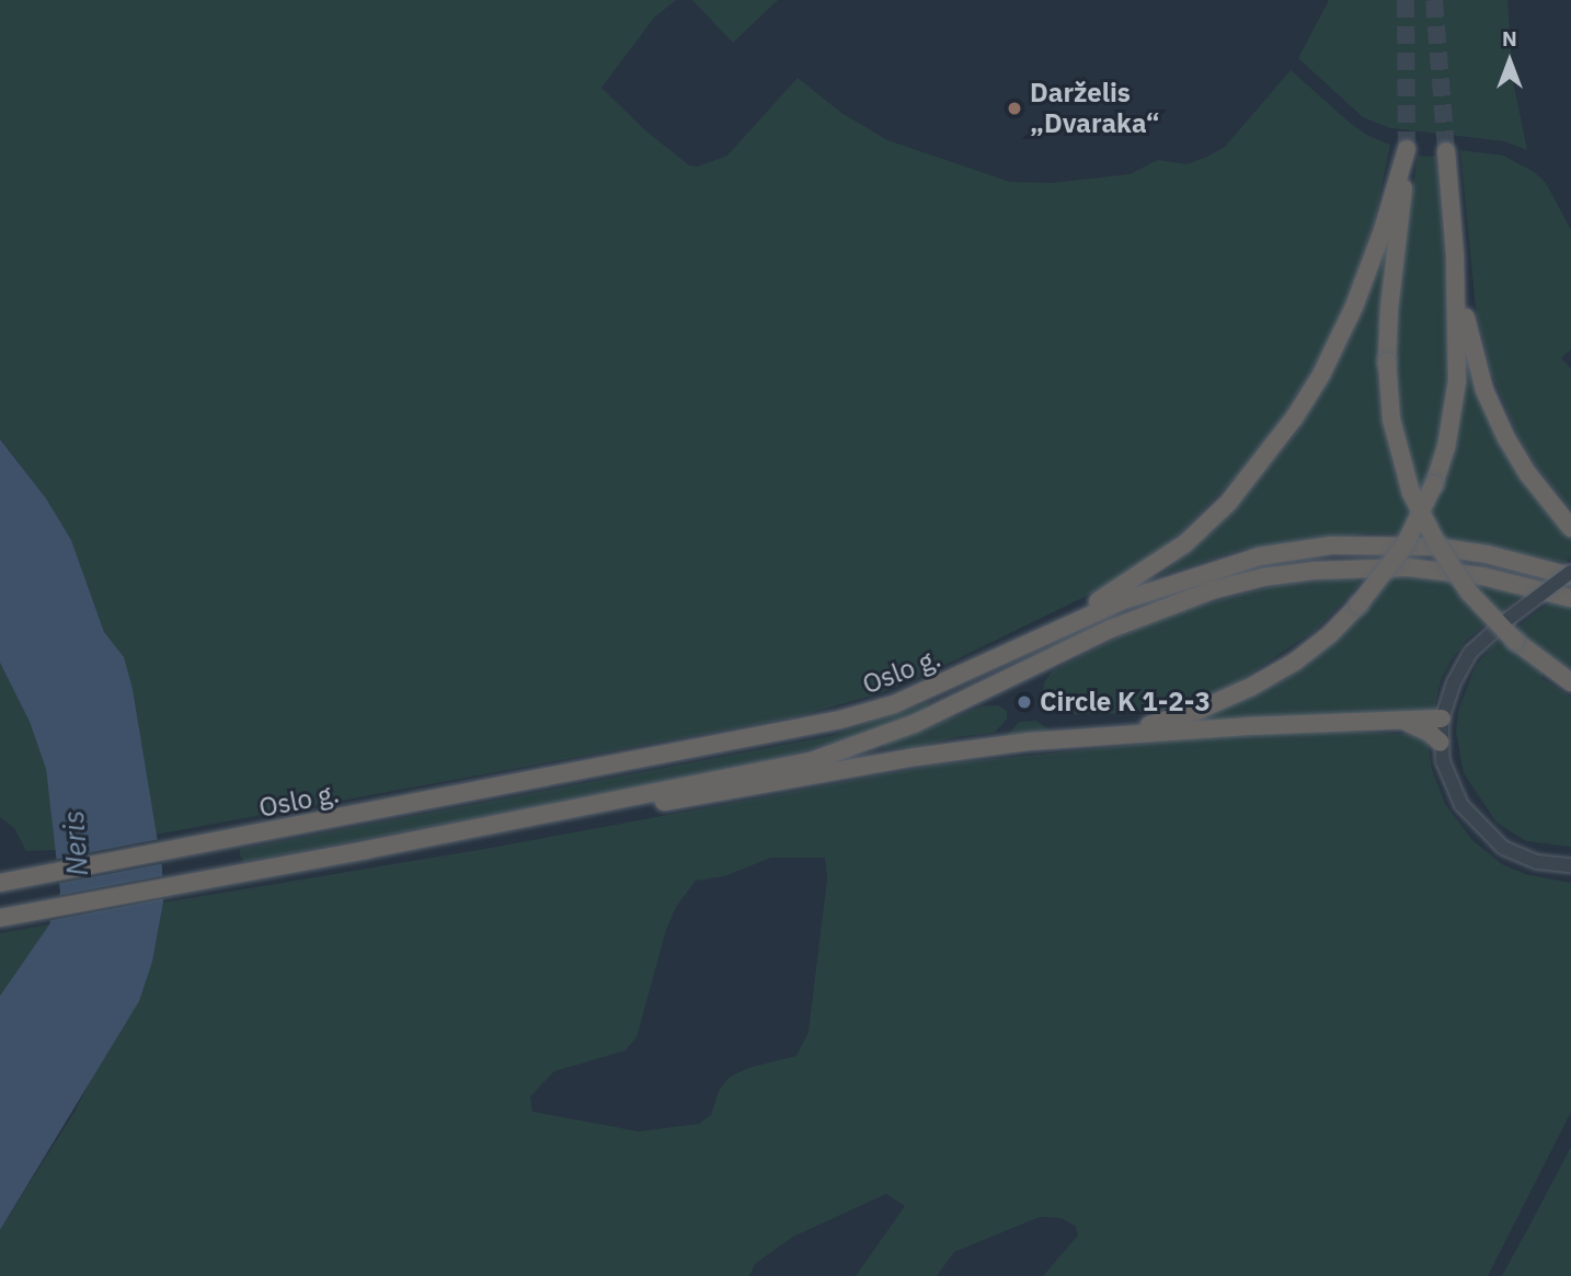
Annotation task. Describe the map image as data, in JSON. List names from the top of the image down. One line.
{"streets":{"highway":["Oslo g."]},"water":["Neris"],"places":["Darželis „Dvaraka“","Circle K 1-2-3"],"north":"top"}
